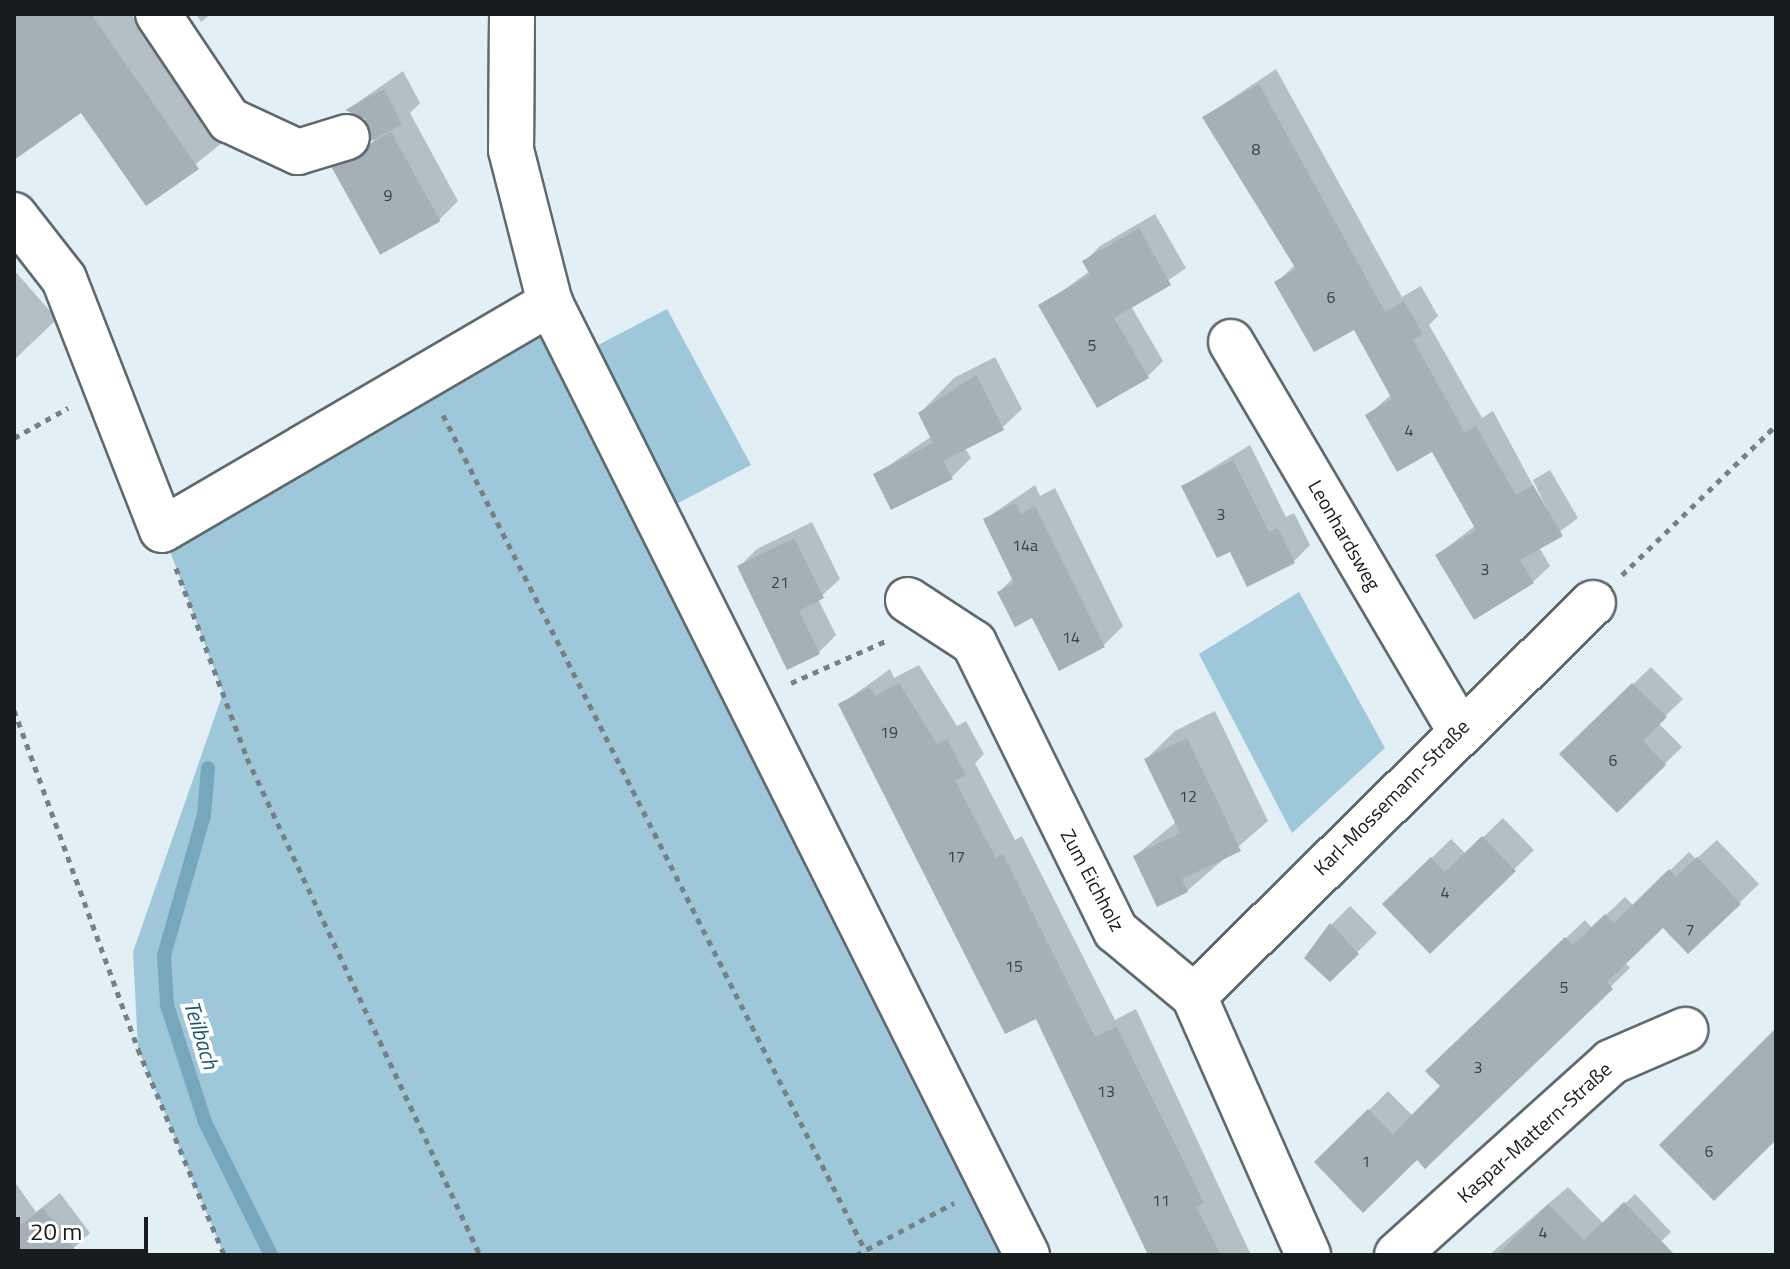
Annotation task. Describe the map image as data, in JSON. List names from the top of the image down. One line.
{"streets":{"street":["Leonhardsweg","Karl-Mossemann-Straße","Zum Eichholz","Kaspar-Mattern-Straße"]},"crossings":[["Leonhardsweg","Karl-Mossemann-Straße"],["Karl-Mossemann-Straße","Zum Eichholz"]],"water":["Teilbach"],"house_numbers":["8","9","6","5","4","3","14a","3","21","14","19","6","12","17","4","7","15","5","3","13","6","1","11","4"],"scale_bar":"20 m"}
